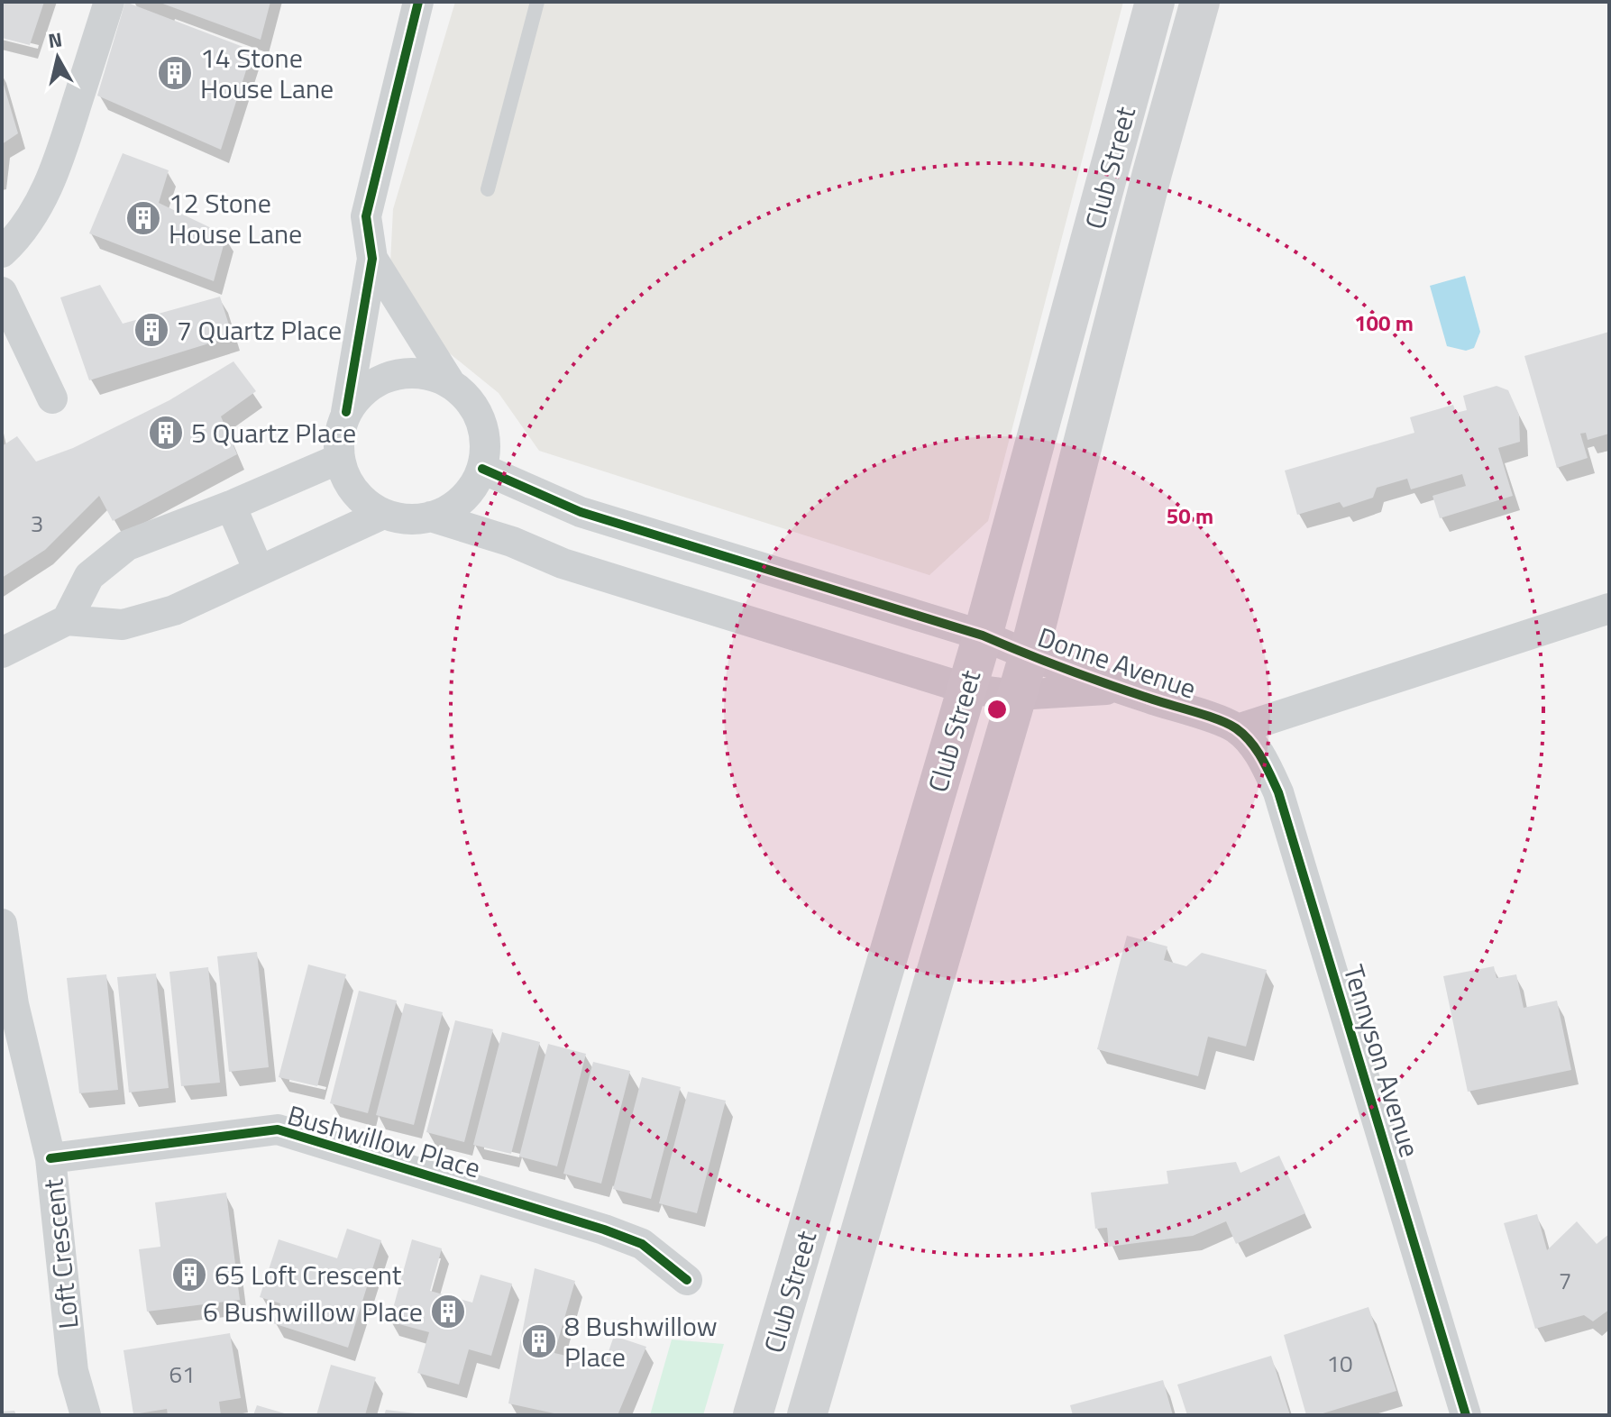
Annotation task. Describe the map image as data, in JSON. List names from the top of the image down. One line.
{"streets":{"main road":["Club Street"],"street":["Donne Avenue","Tennyson Avenue","Bushwillow Place","Loft Crescent"]},"crossings":[["Club Street","Donne Avenue"],["Donne Avenue","Tennyson Avenue"],["Bushwillow Place","Loft Crescent"]],"places":{"building":["14 Stone House Lane","12 Stone House Lane","7 Quartz Place","5 Quartz Place","65 Loft Crescent","6 Bushwillow Place","8 Bushwillow Place"]},"house_numbers":["3","7","10","61"],"north":"top","rings":["100 m","50 m"]}
